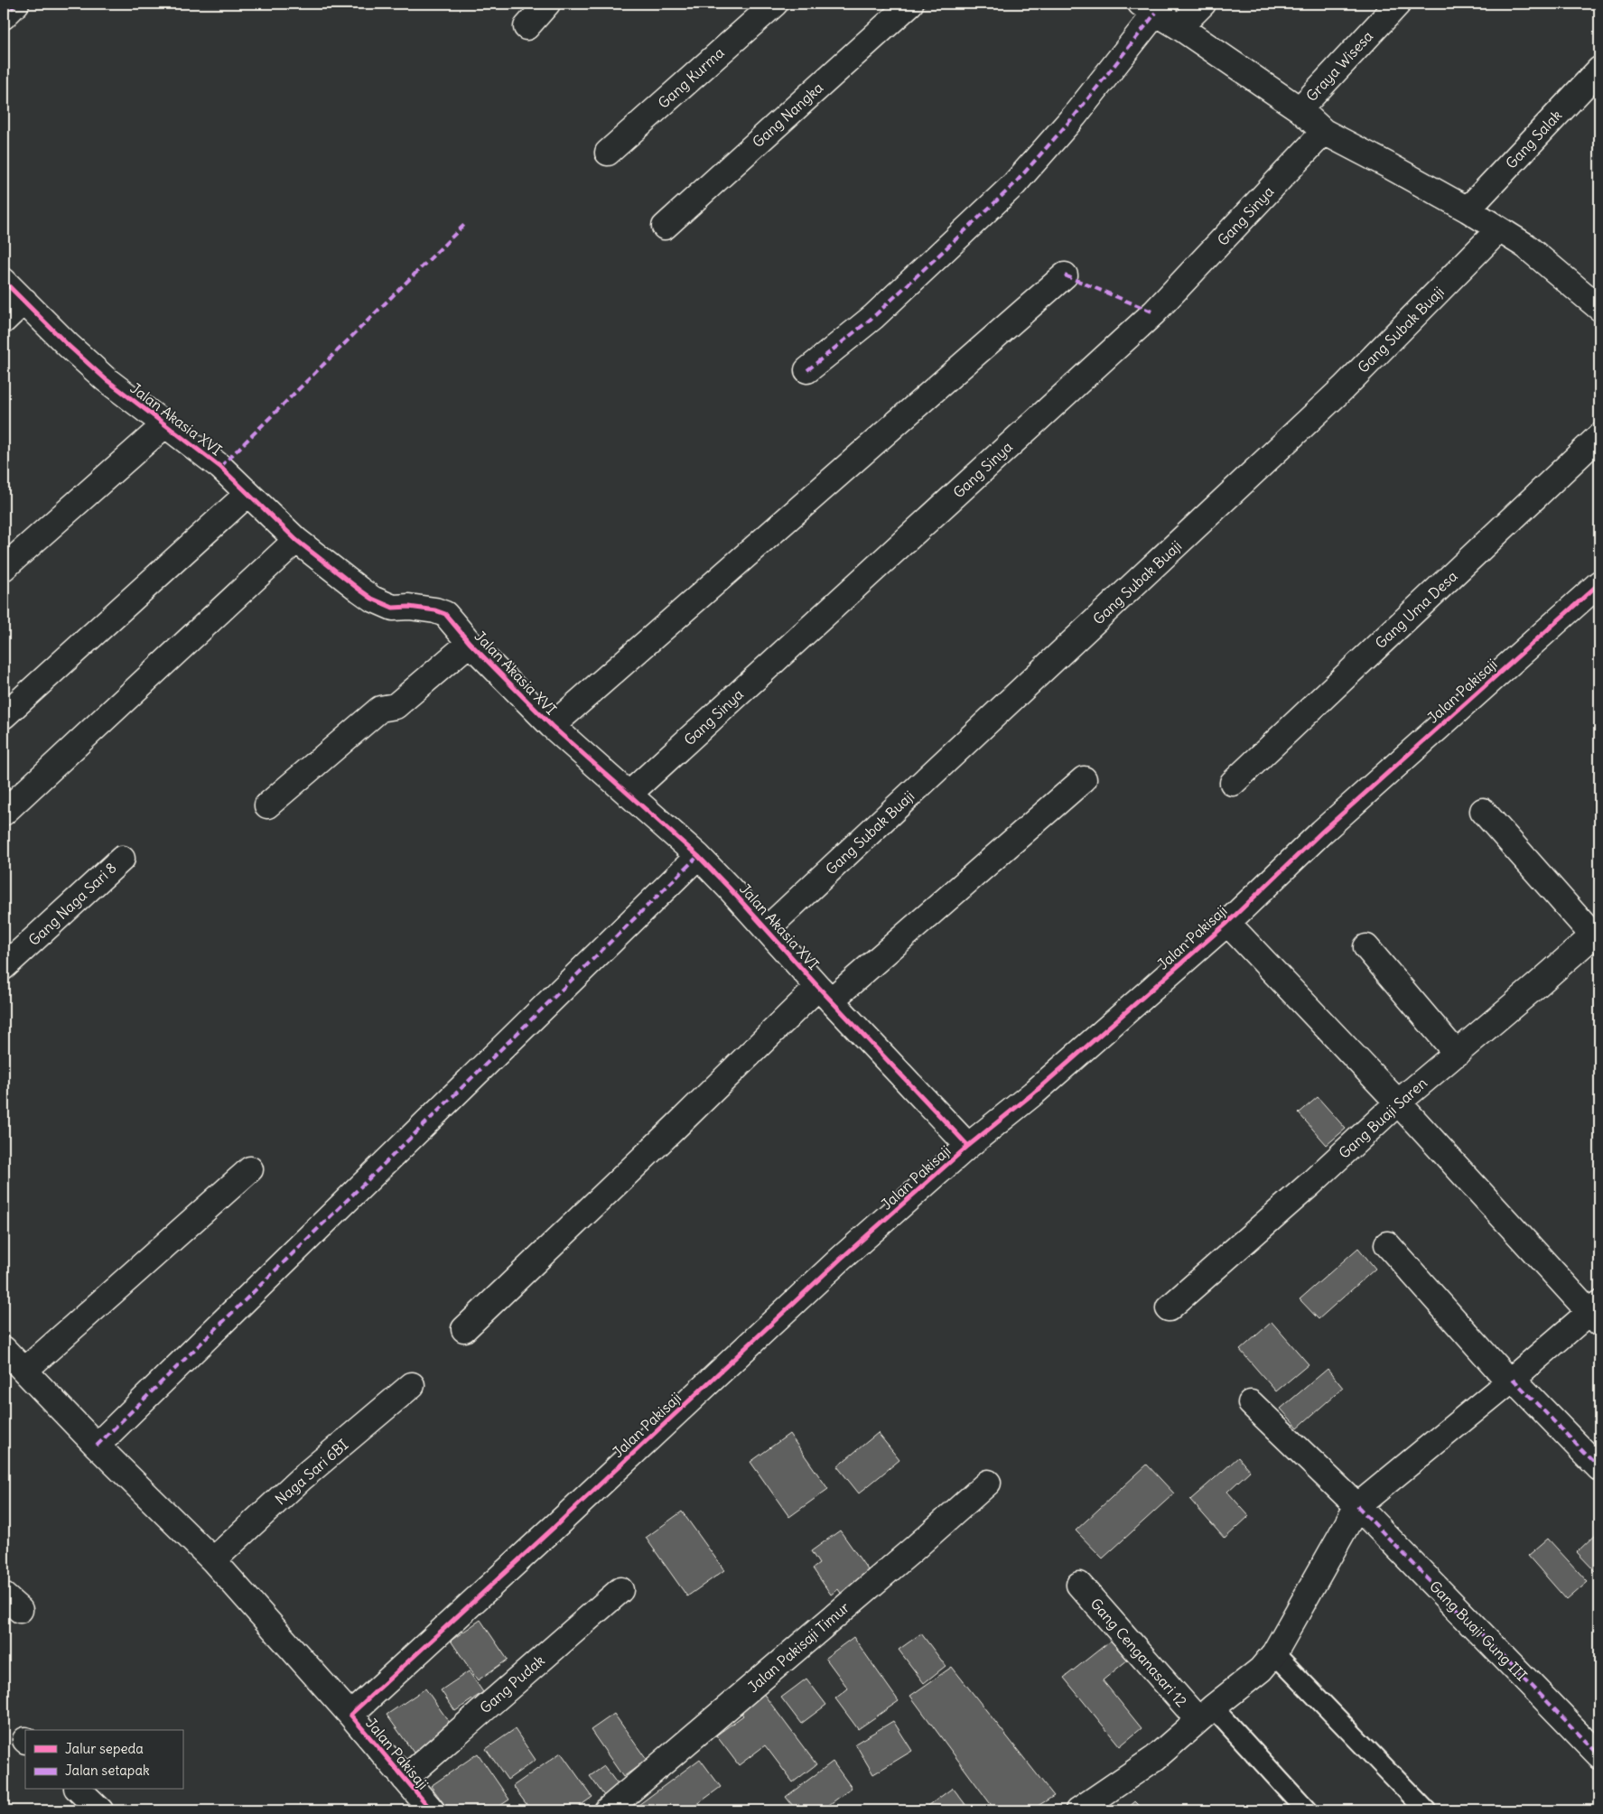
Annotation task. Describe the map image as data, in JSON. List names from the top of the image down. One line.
{"streets":{"street":["Graya Wisesa","Gang Kurma","Gang Nangka","Gang Salak","Gang Sinya","Gang Subak Buaji","Jalan Akasia XVI","Gang Uma Desa","Jalan Pakisaji","Gang Naga Sari 8","Gang Buaji Saren","Naga Sari 6BI","Gang Buaji Gung III","Jalan Pakisaji Timur","Gang Cenganasari 12","Gang Pudak"]},"crossings":[["Gang Sinya","Jalan Akasia XVI"],["Gang Subak Buaji","Jalan Akasia XVI"],["Jalan Akasia XVI","Jalan Pakisaji"],["Jalan Pakisaji","Gang Pudak"]],"legend":["Jalur sepeda","Jalan setapak"]}
